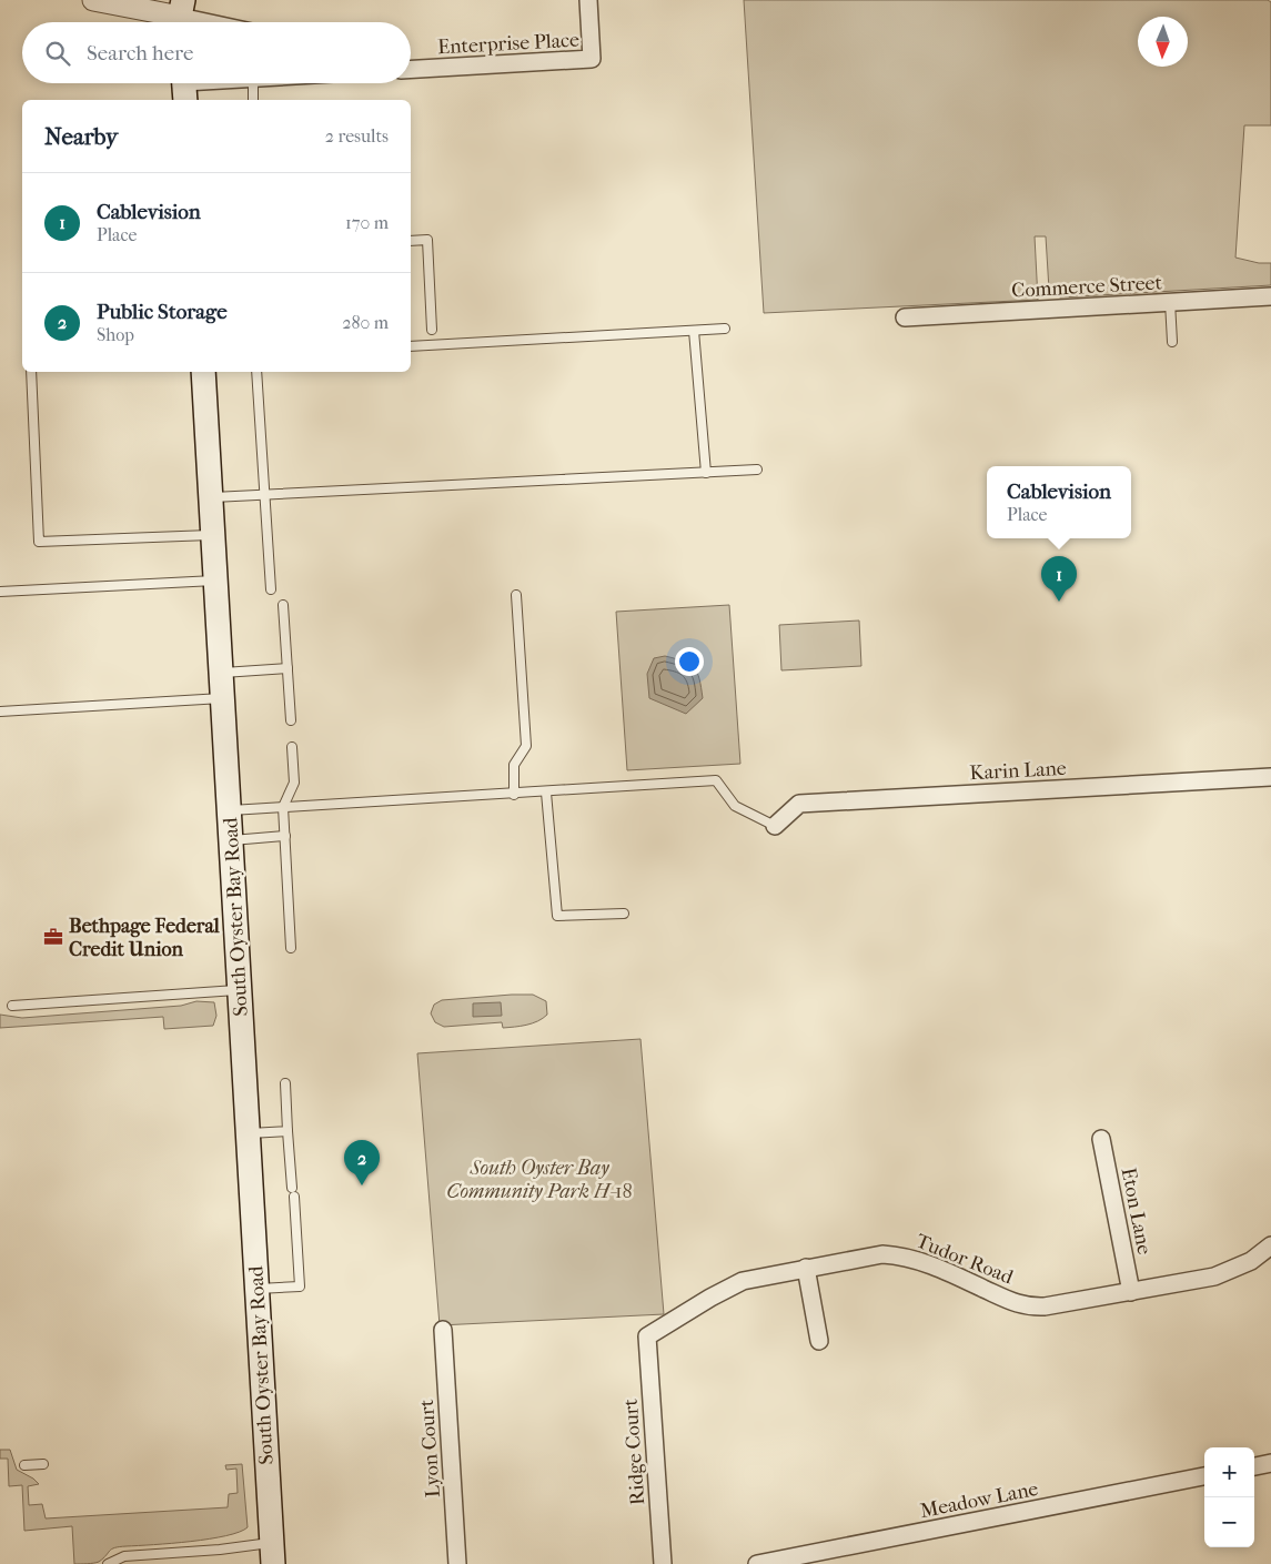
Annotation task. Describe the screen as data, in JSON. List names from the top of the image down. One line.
{"streets":{"main road":["South Oyster Bay Road"],"street":["Enterprise Place","Commerce Street","Karin Lane","Eton Lane","Tudor Road","Lyon Court","Ridge Court","Meadow Lane"]},"crossings":[["Eton Lane","Tudor Road"],["Tudor Road","Ridge Court"]],"parks":["South Oyster Bay Community Park H-18"],"places":{"office":["Bethpage Federal Credit Union"]},"north":"bottom","page":{"search":"Search here","heading":["Nearby","2 results"],"list":[{"mark":"1","name":"Cablevision","note":"Place","value":"170 m"},{"mark":"2","name":"Public Storage","note":"Shop","value":"280 m"}],"popup":["Cablevision","Place"],"pins":["1","2"],"map_buttons":["+","−"]}}
